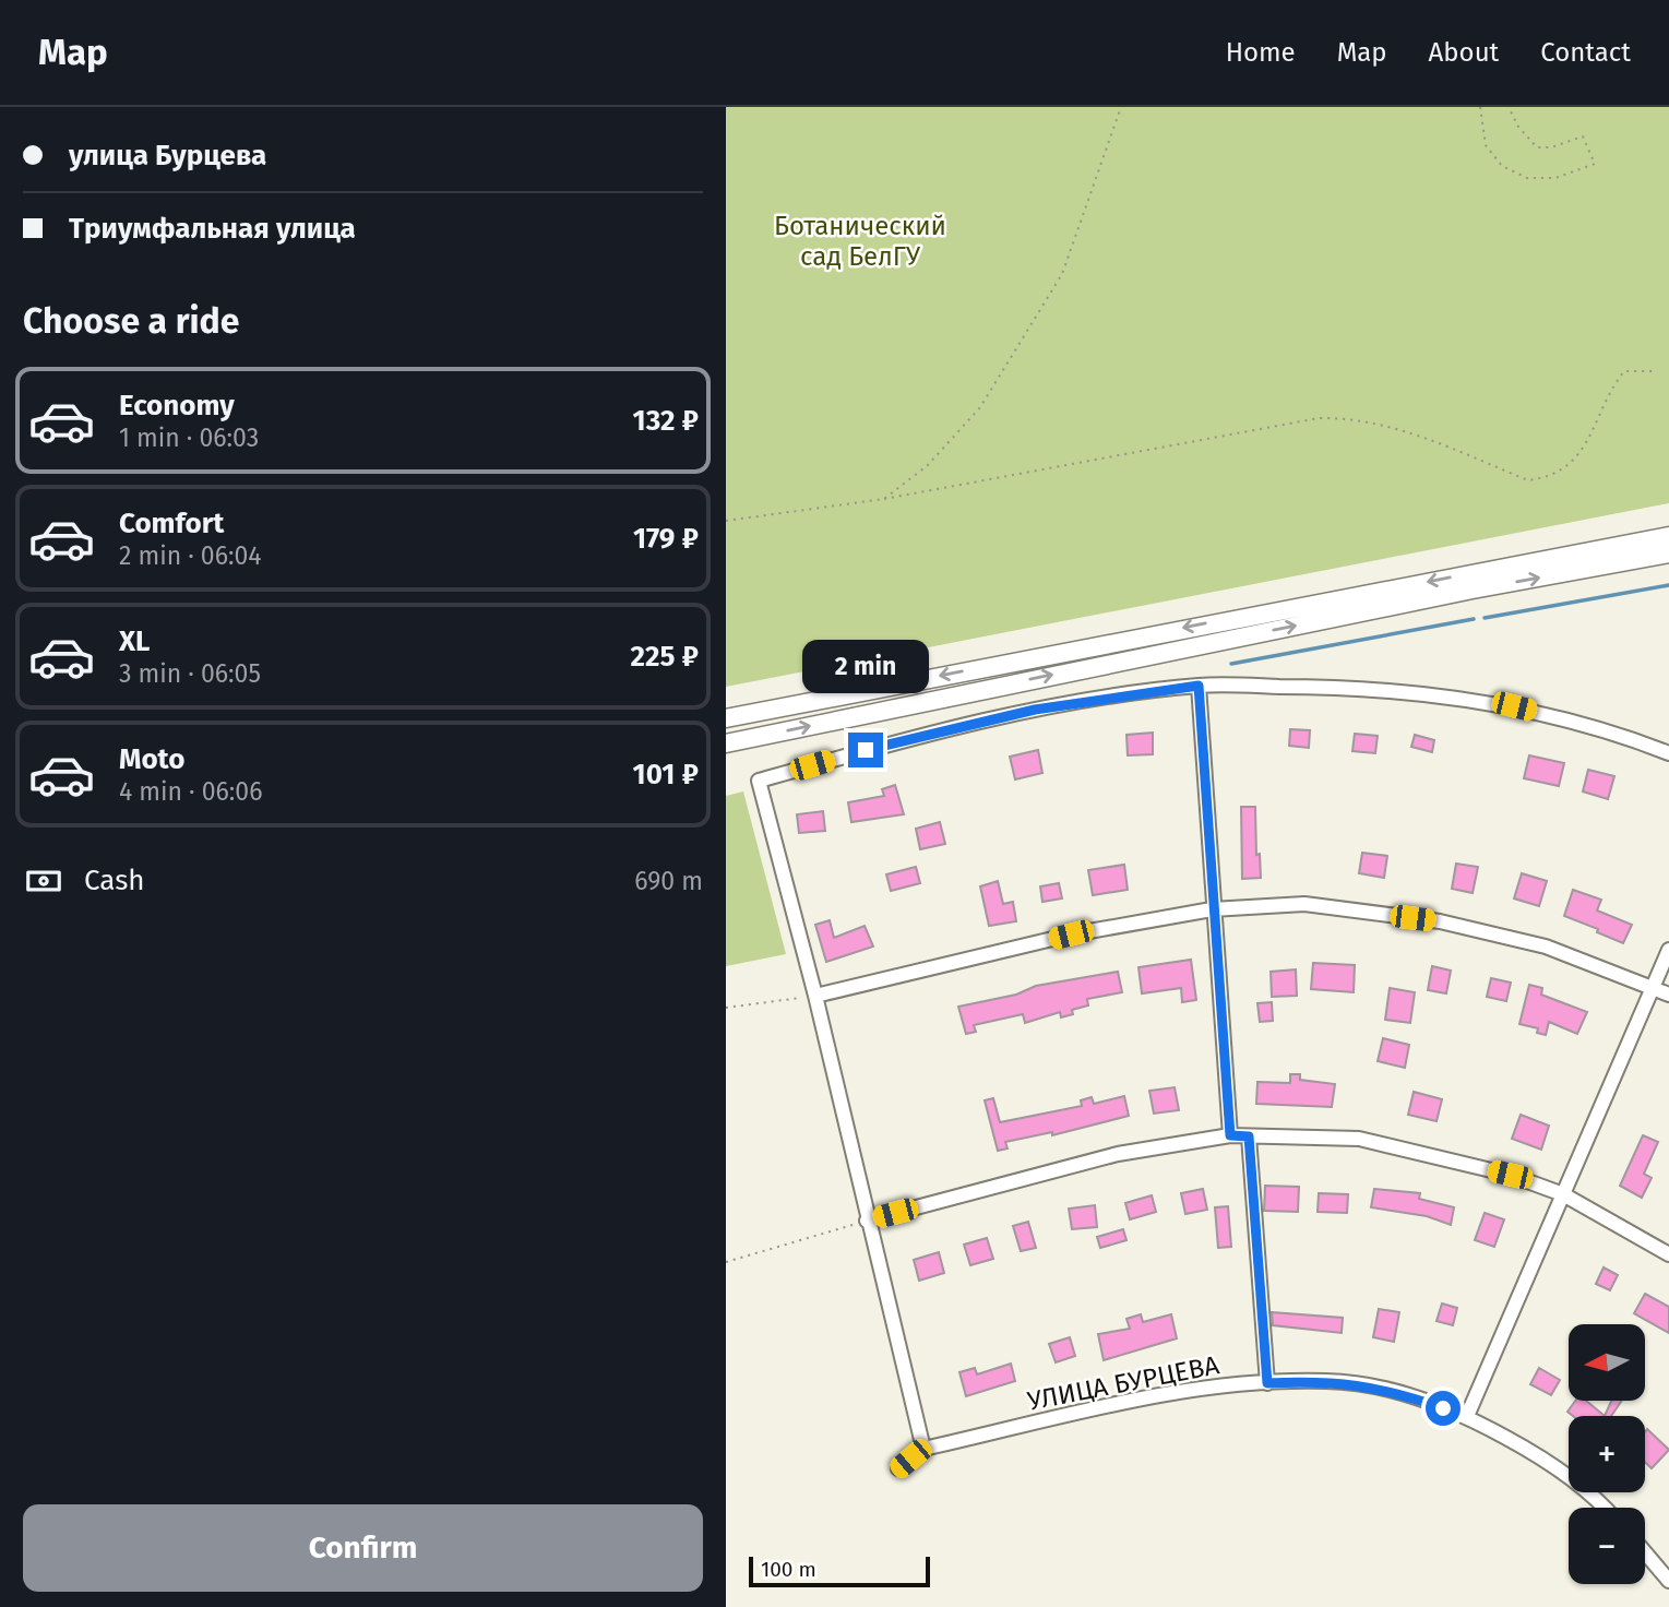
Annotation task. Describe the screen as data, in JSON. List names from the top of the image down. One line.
{"streets":{"street":["УЛИЦА БУРЦЕВА"]},"parks":["Ботанический сад БелГУ"],"scale_bar":"100 m","north":"left","page":{"header":"Map","nav":["Home","Map","About","Contact"],"banner":["улица Бурцева","Триумфальная улица"],"heading":"Choose a ride","list":[{"name":"Economy","note":"1 min · 06:03","value":"132 ₽"},{"name":"Comfort","note":"2 min · 06:04","value":"179 ₽"},{"name":"XL","note":"3 min · 06:05","value":"225 ₽"},{"name":"Moto","note":"4 min · 06:06","value":"101 ₽"}],"bubble":"2 min","pay":["Cash","690 m"],"map_buttons":["+","−"],"buttons":"Confirm","scale":"100 m"}}
